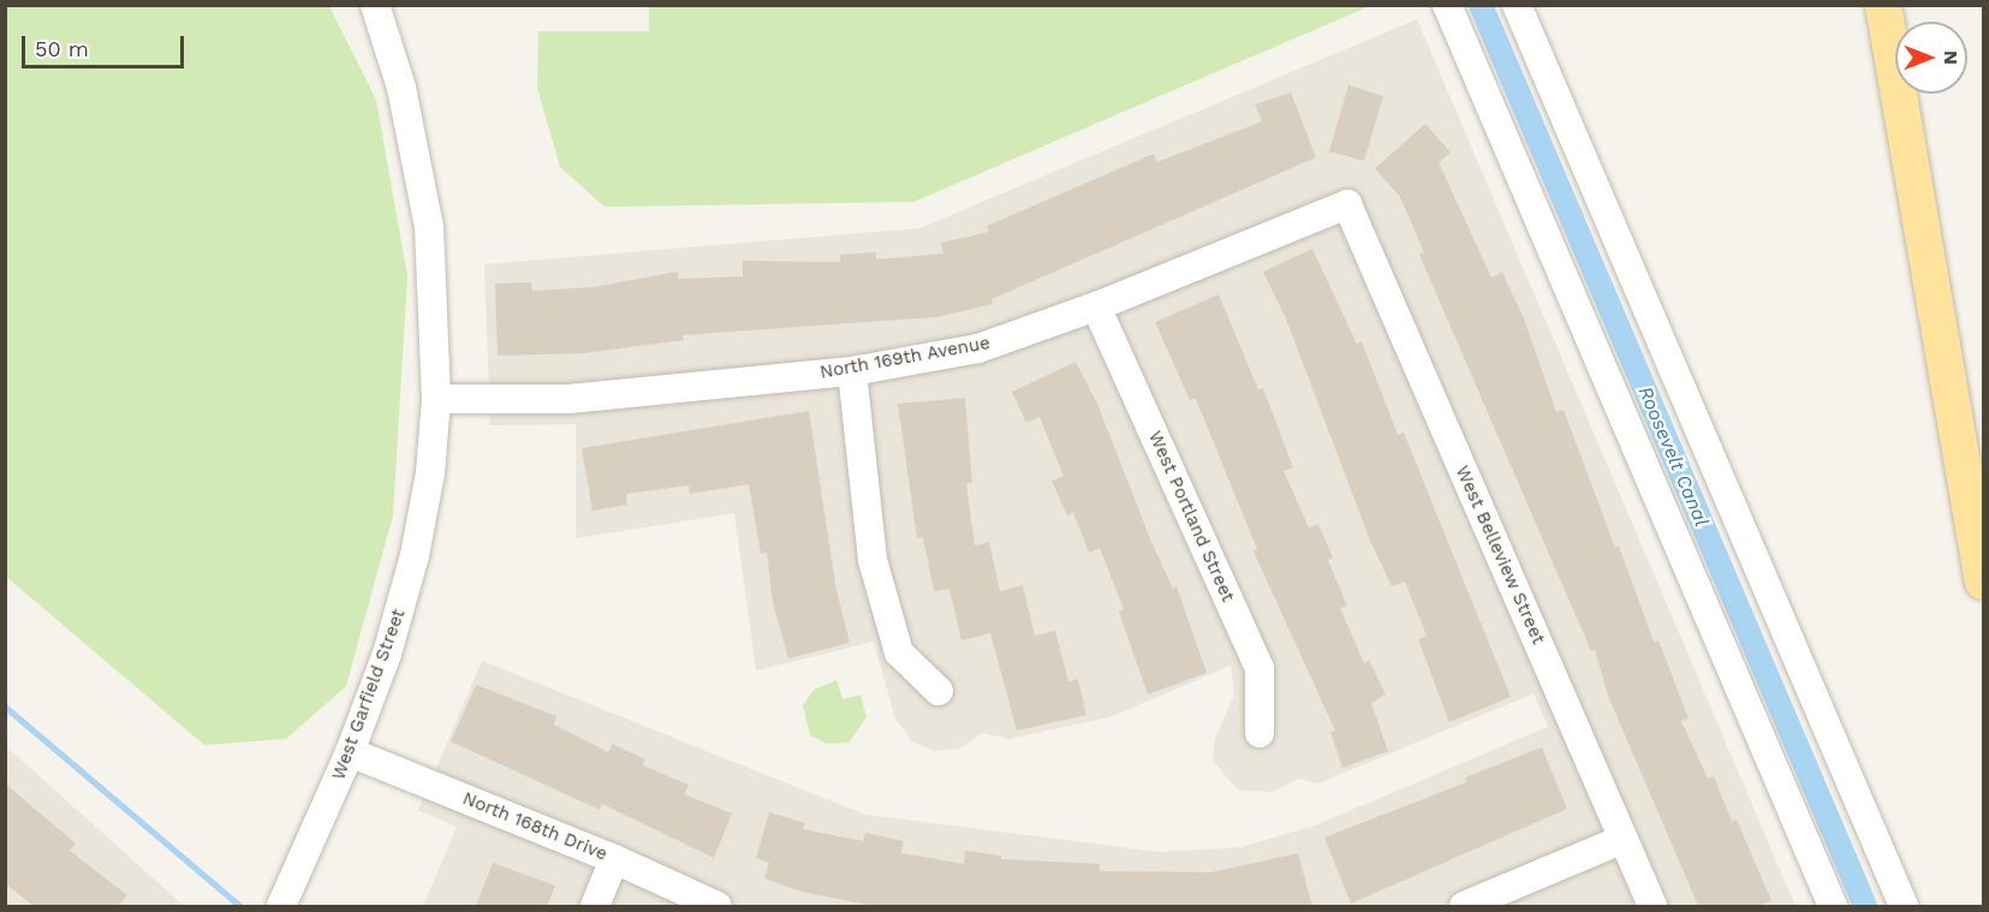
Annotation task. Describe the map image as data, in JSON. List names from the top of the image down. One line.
{"streets":{"street":["North 169th Avenue","West Portland Street","West Belleview Street","West Garfield Street","North 168th Drive"]},"crossings":[["North 169th Avenue","West Portland Street"],["North 169th Avenue","West Belleview Street"],["North 169th Avenue","West Garfield Street"],["West Garfield Street","North 168th Drive"]],"water":["Roosevelt Canal"],"scale_bar":"50 m","north":"right"}
